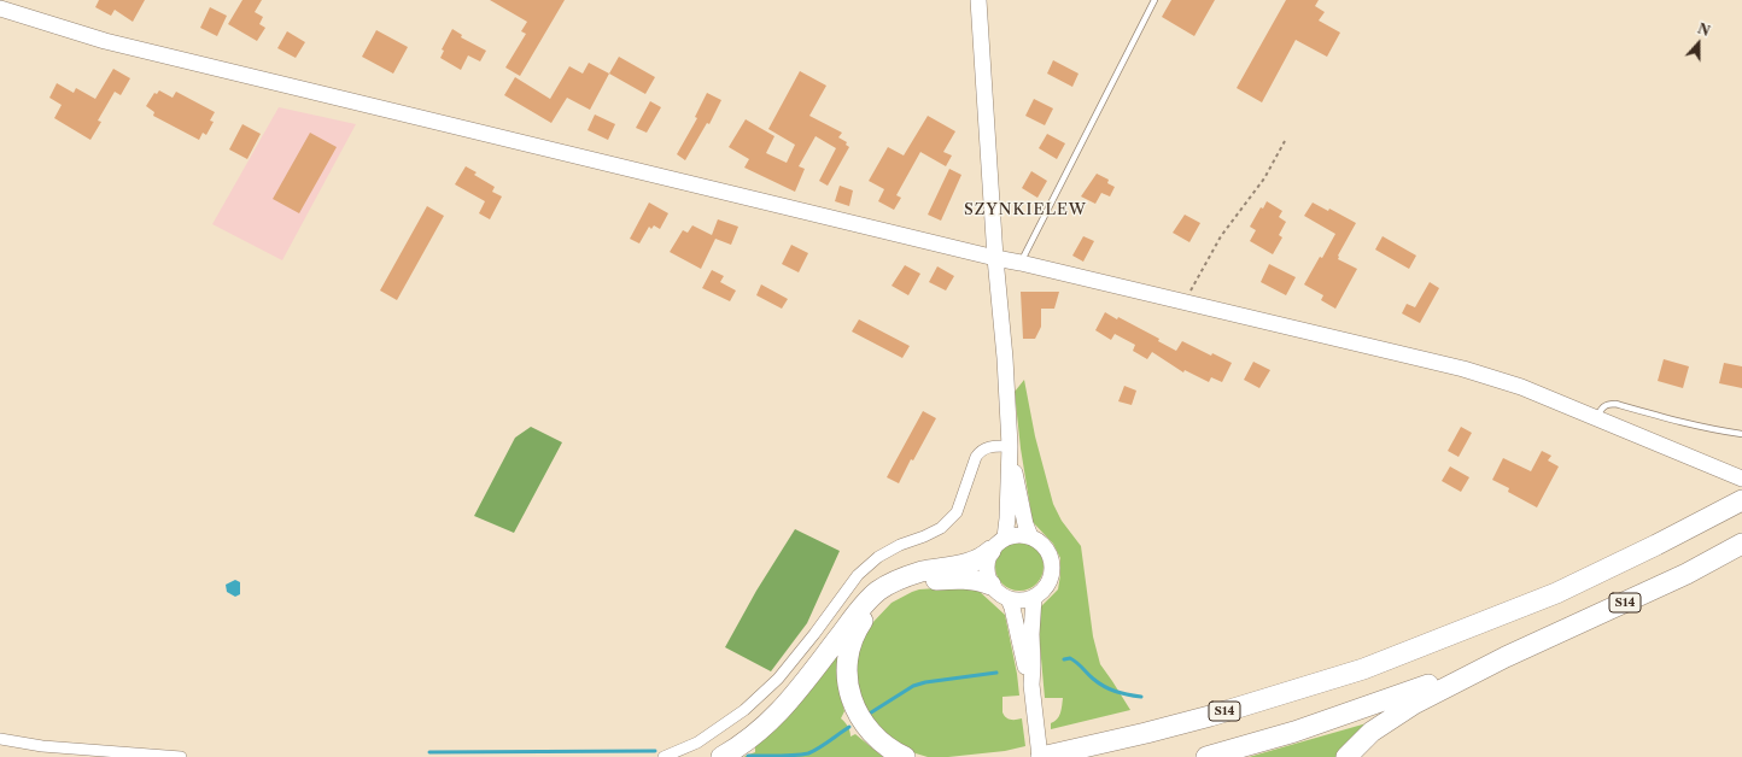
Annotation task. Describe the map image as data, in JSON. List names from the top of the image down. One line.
{"streets":{"highway":["S14"]},"districts":["SZYNKIELEW"],"north":"top"}
